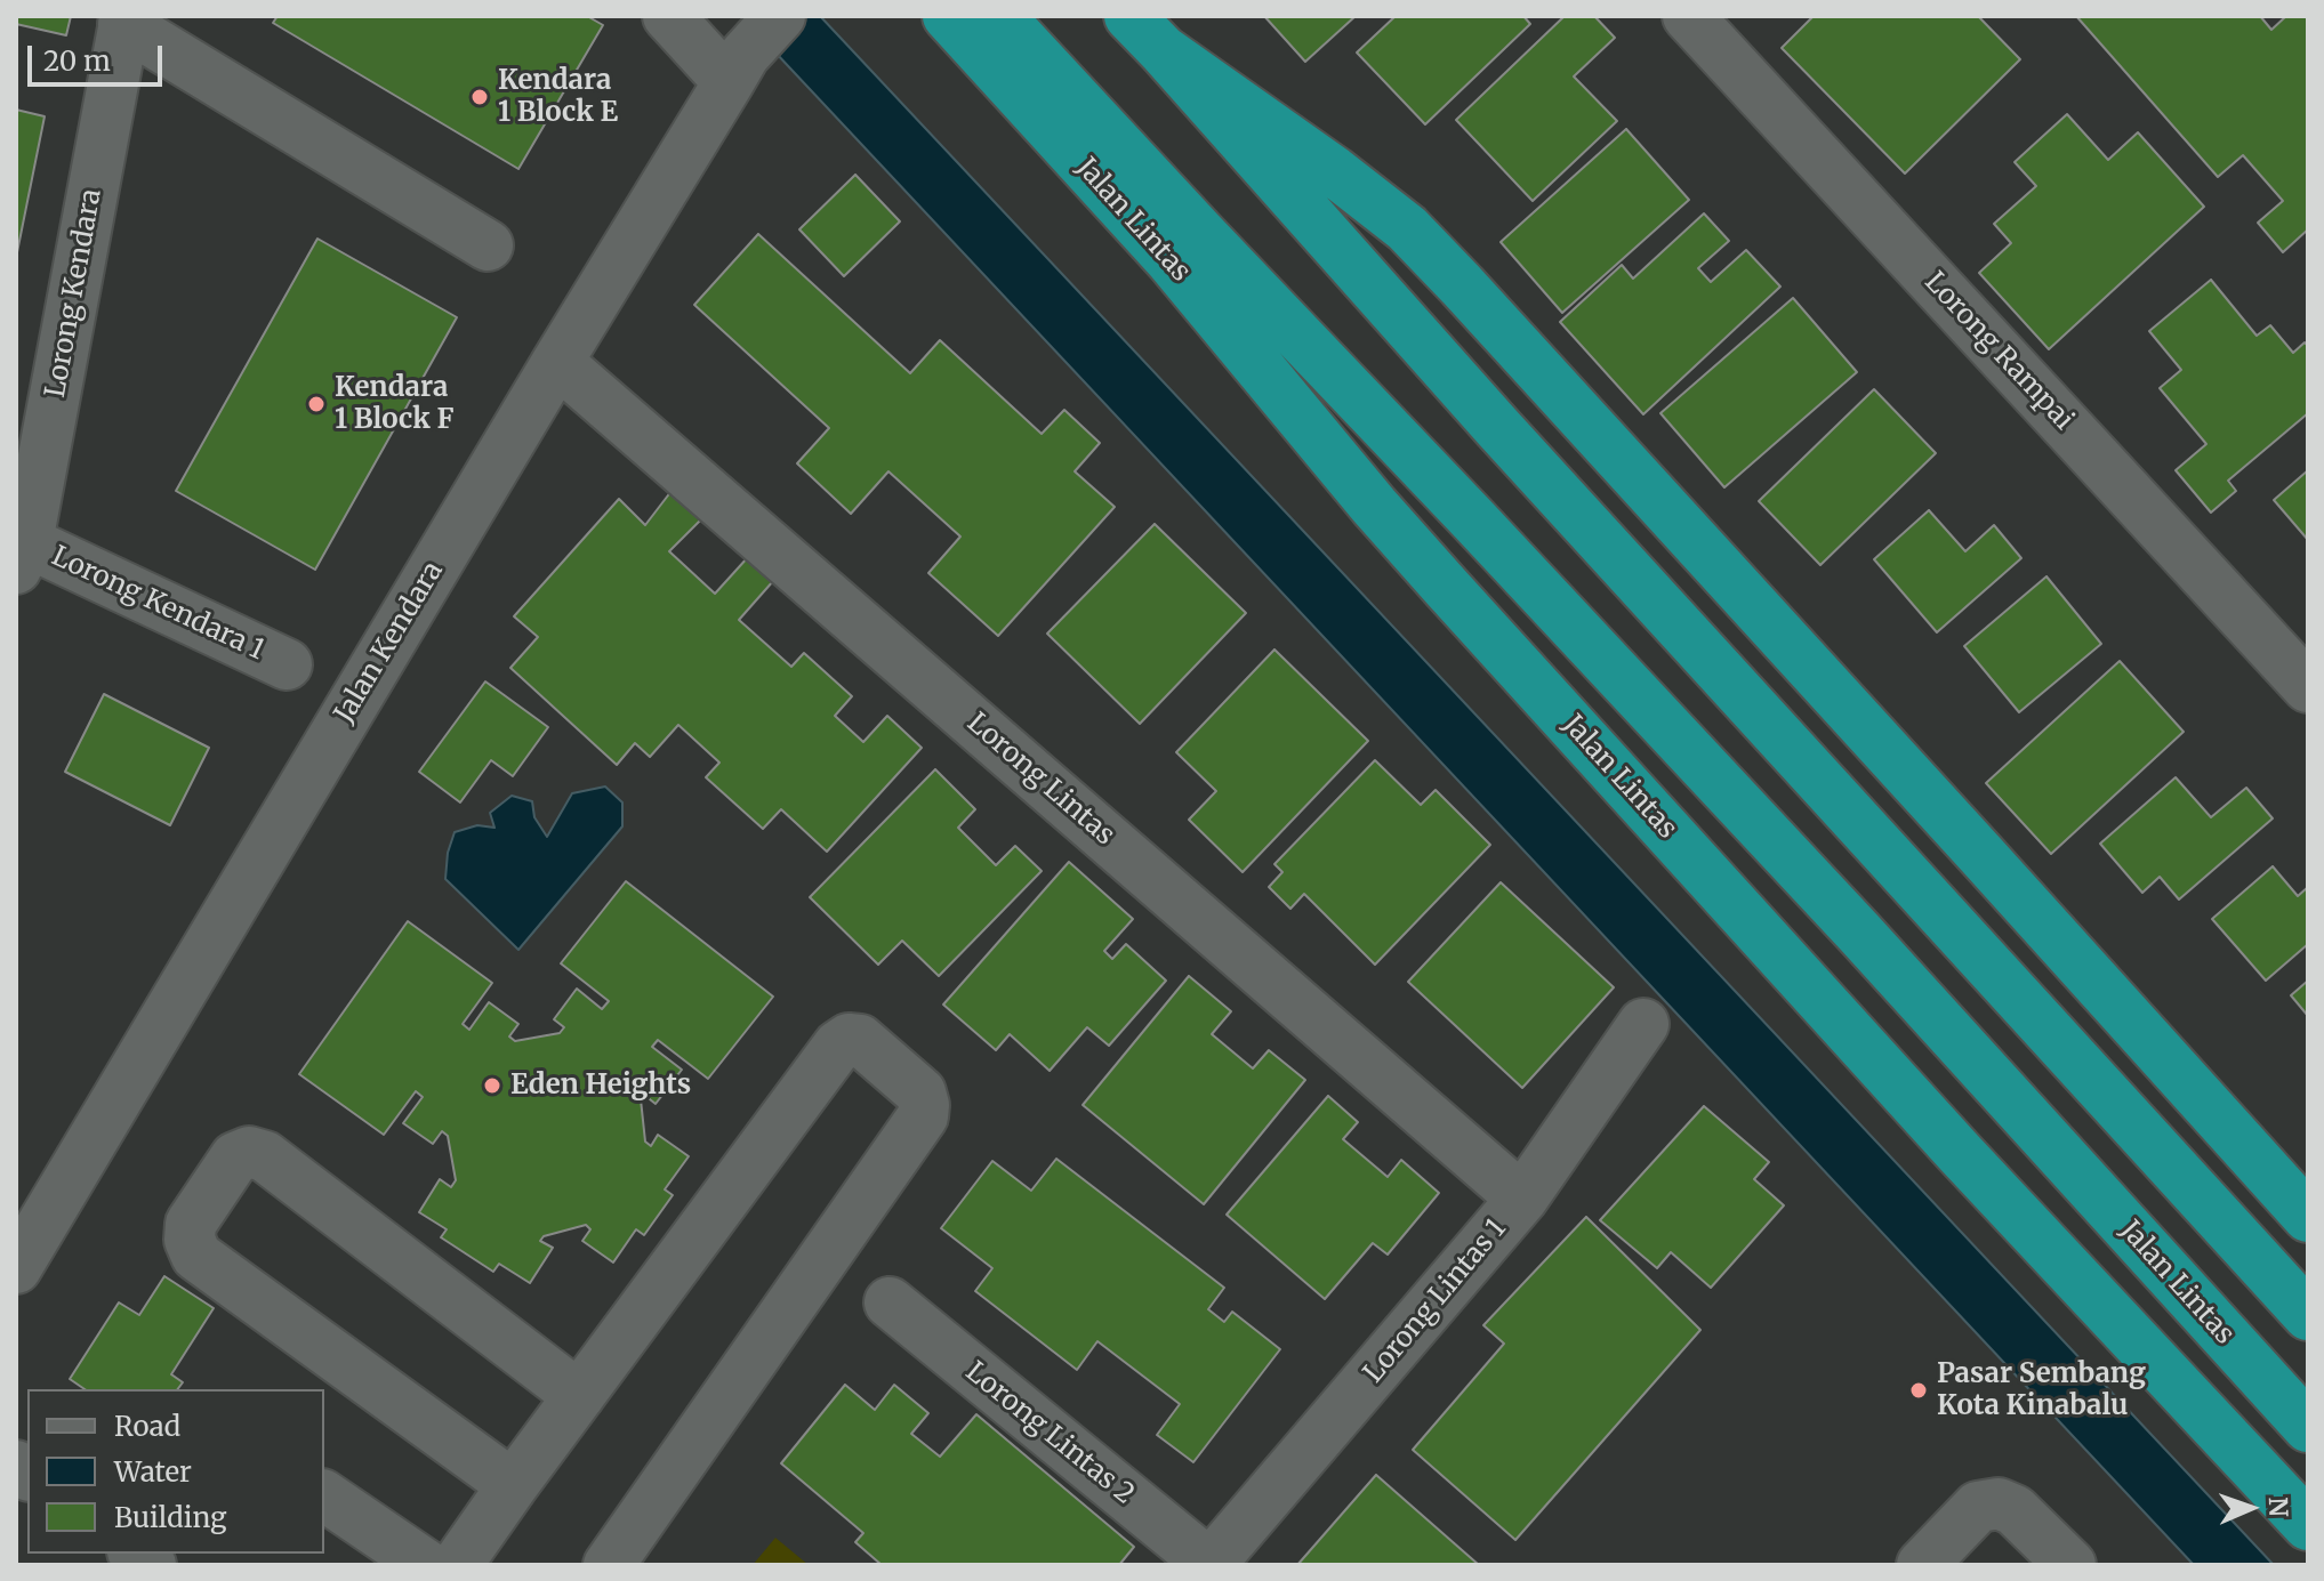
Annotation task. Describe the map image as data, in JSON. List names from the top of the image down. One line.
{"streets":{"highway":["Jalan Lintas"],"street":["Lorong Kendara","Lorong Rampai","Lorong Kendara 1","Jalan Kendara","Lorong Lintas","Lorong Lintas 1","Lorong Lintas 2"]},"crossings":[["Lorong Kendara","Lorong Kendara 1"],["Jalan Kendara","Lorong Lintas"],["Lorong Lintas","Lorong Lintas 1"],["Lorong Lintas 1","Lorong Lintas 2"]],"places":["Kendara 1 Block E","Kendara 1 Block F","Eden Heights","Pasar Sembang Kota Kinabalu"],"legend":["Road","Water","Building"],"scale_bar":"20 m","north":"right"}
